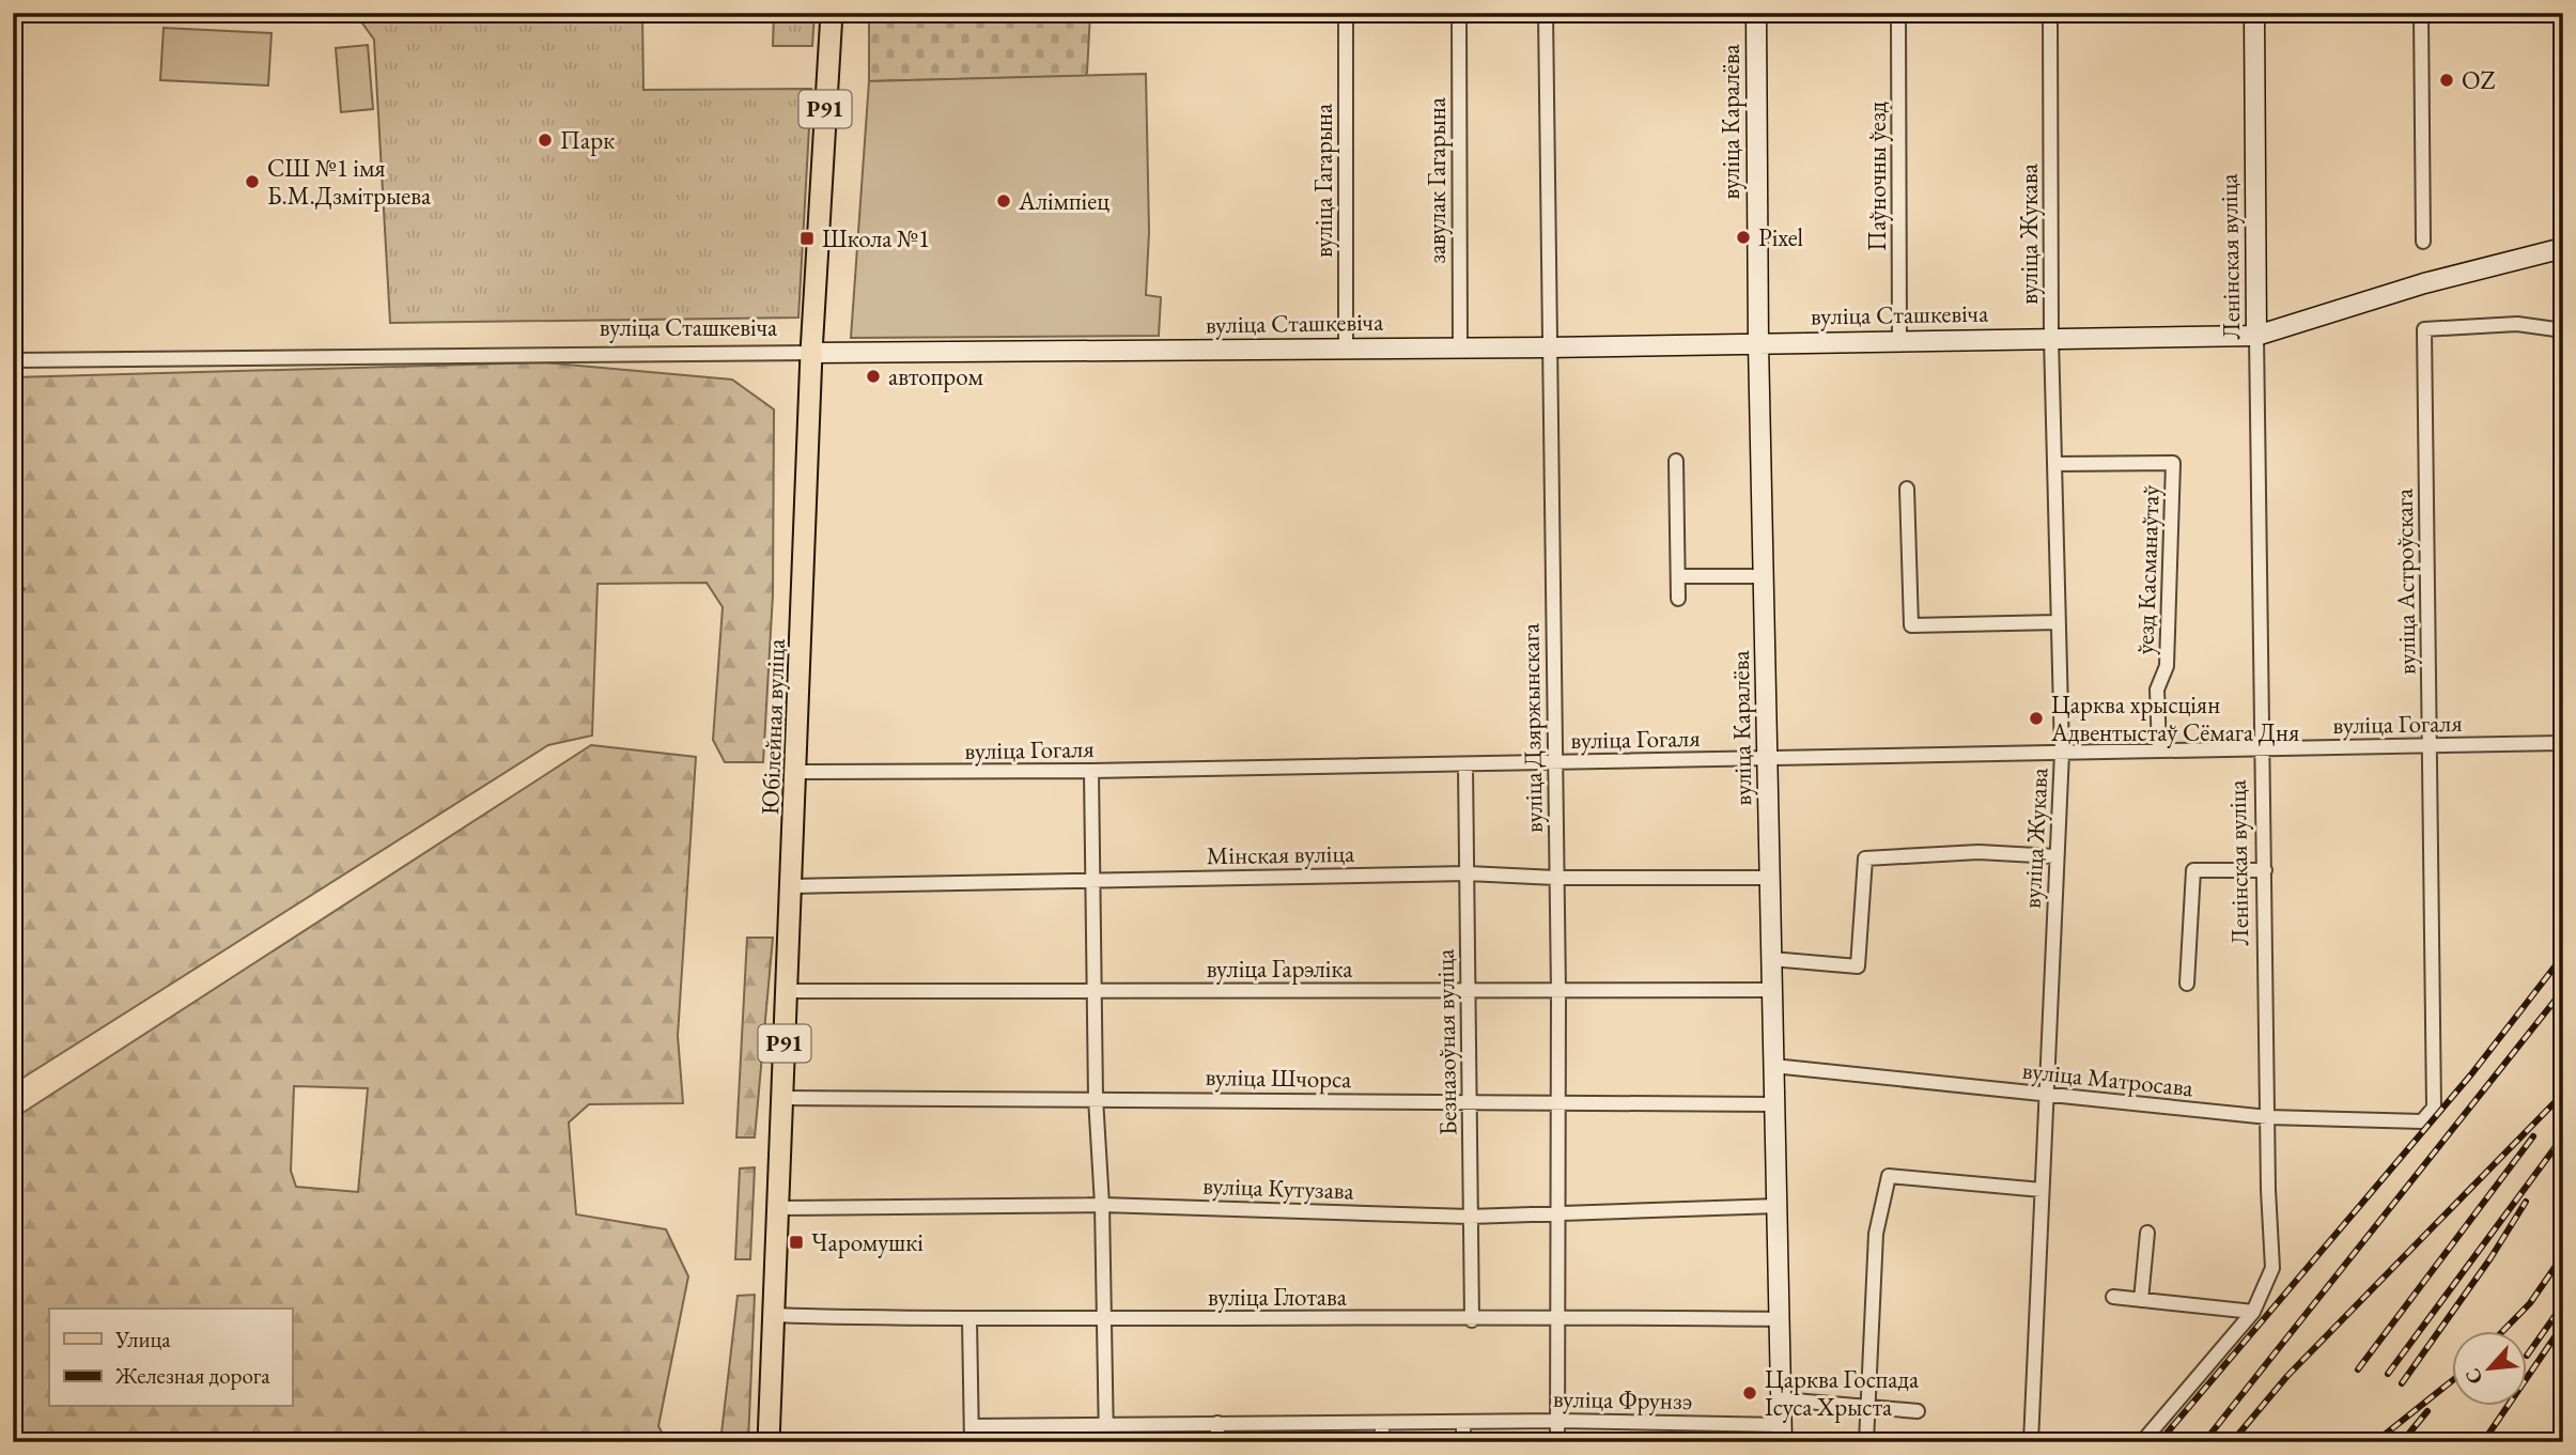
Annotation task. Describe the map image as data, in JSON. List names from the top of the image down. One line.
{"streets":{"main road":["Р91","вуліца Каралёва","Ленінская вуліца","вуліца Сташкевіча","Юбілейная вуліца"],"street":["Паўночны ўезд","вуліца Гагарына","завулак Гагарына","вуліца Жукава","ўезд Касманаўтаў","вуліца Астроўскага","вуліца Гогаля","вуліца Дзяржынскага","Мінская вуліца","вуліца Гарэліка","Безназоўная вуліца","вуліца Шчорса","вуліца Матросава","вуліца Кутузава","вуліца Глотава","вуліца Фрунзэ"]},"crossings":[["вуліца Каралёва","вуліца Сташкевіча"],["вуліца Каралёва","вуліца Гогаля"],["вуліца Каралёва","Мінская вуліца"],["вуліца Каралёва","вуліца Гарэліка"],["вуліца Каралёва","вуліца Шчорса"],["вуліца Каралёва","вуліца Матросава"],["вуліца Каралёва","вуліца Кутузава"],["вуліца Каралёва","вуліца Глотава"],["вуліца Каралёва","вуліца Фрунзэ"],["Паўночны ўезд","вуліца Сташкевіча"],["вуліца Гагарына","вуліца Сташкевіча"],["завулак Гагарына","вуліца Сташкевіча"],["вуліца Жукава","вуліца Сташкевіча"],["вуліца Жукава","ўезд Касманаўтаў"],["вуліца Жукава","вуліца Гогаля"],["вуліца Жукава","вуліца Матросава"],["Ленінская вуліца","вуліца Сташкевіча"],["Ленінская вуліца","вуліца Гогаля"],["Ленінская вуліца","вуліца Матросава"],["вуліца Сташкевіча","Юбілейная вуліца"],["вуліца Сташкевіча","вуліца Дзяржынскага"],["ўезд Касманаўтаў","вуліца Гогаля"],["вуліца Астроўскага","вуліца Гогаля"],["вуліца Астроўскага","вуліца Матросава"],["вуліца Гогаля","Юбілейная вуліца"],["вуліца Гогаля","вуліца Дзяржынскага"],["вуліца Гогаля","Безназоўная вуліца"],["Юбілейная вуліца","Мінская вуліца"],["Юбілейная вуліца","вуліца Гарэліка"],["Юбілейная вуліца","вуліца Шчорса"],["Юбілейная вуліца","вуліца Кутузава"],["Юбілейная вуліца","вуліца Глотава"],["вуліца Дзяржынскага","Мінская вуліца"],["вуліца Дзяржынскага","вуліца Гарэліка"],["вуліца Дзяржынскага","вуліца Шчорса"],["вуліца Дзяржынскага","вуліца Кутузава"],["вуліца Дзяржынскага","вуліца Глотава"],["вуліца Дзяржынскага","вуліца Фрунзэ"],["Мінская вуліца","Безназоўная вуліца"],["вуліца Гарэліка","Безназоўная вуліца"],["Безназоўная вуліца","вуліца Шчорса"],["Безназоўная вуліца","вуліца Кутузава"],["Безназоўная вуліца","вуліца Глотава"]],"places":{"other":["OZ","Парк","СШ №1 імя Б.М.Дзмітрыева","Алімпіец","Pixel","автопром","Царква хрысціян Адвентыстаў Сёмага Дня","Царква Госпада Ісуса Хрыста"],"transit":["Школа №1","Чаромушкі"]},"legend":["Улица","Железная дорога"],"north":"bottom left"}
